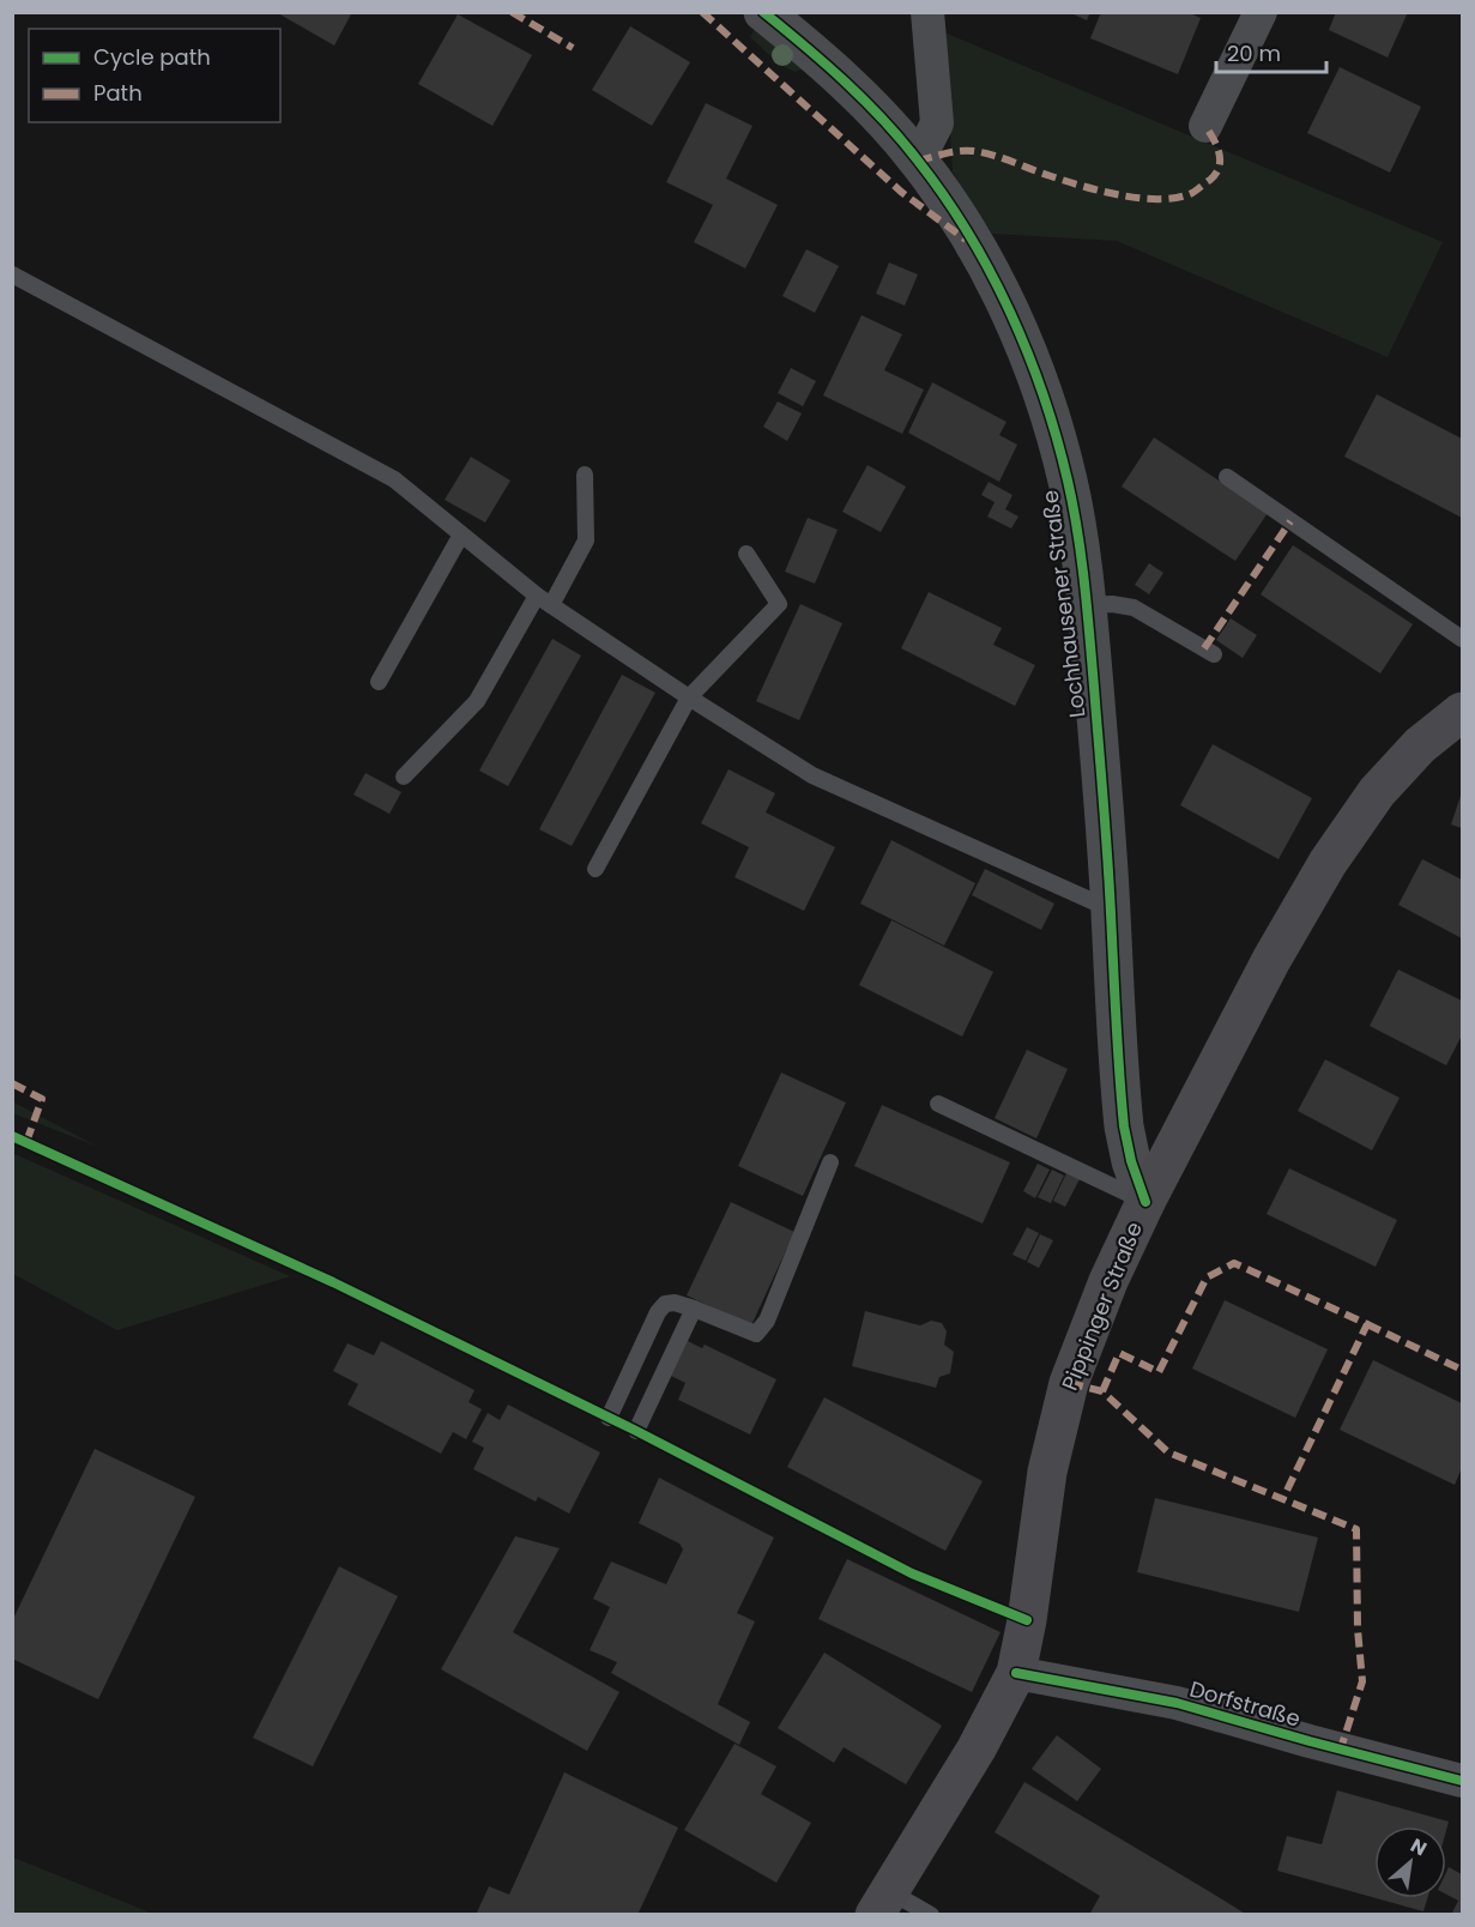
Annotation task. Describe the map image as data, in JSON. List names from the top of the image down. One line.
{"streets":{"main road":["Pippinger Straße"],"street":["Lochhausener Straße","Dorfstraße"]},"crossings":[["Lochhausener Straße","Pippinger Straße"],["Pippinger Straße","Dorfstraße"]],"legend":["Cycle path","Path"],"scale_bar":"20 m","north":"top right"}
